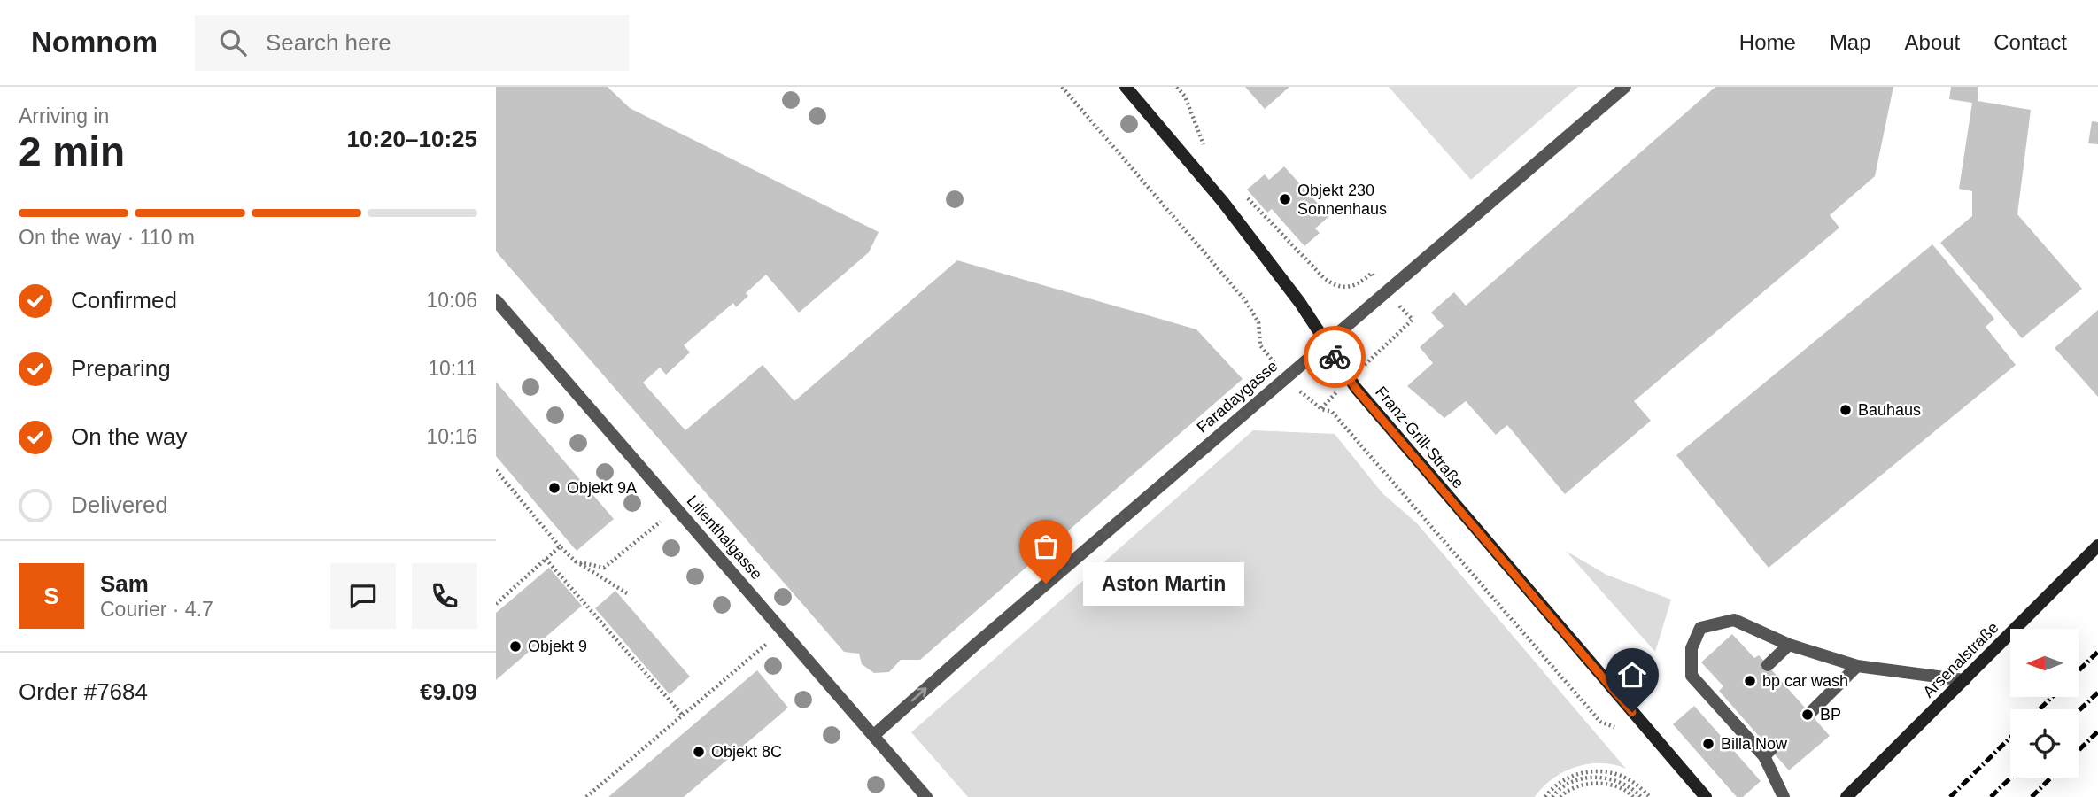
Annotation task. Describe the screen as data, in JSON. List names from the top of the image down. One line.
{"streets":{"street":["Faradaygasse","Franz-Grill-Straße","Lilienthalgasse","Arsenalstraße"]},"crossings":[["Faradaygasse","Franz-Grill-Straße"],["Faradaygasse","Lilienthalgasse"]],"one_way":["Faradaygasse"],"places":["Objekt 230 Sonnenhaus","Bauhaus","Objekt 9A","Aston Martin","Objekt 9","bp car wash","BP","Billa Now","Objekt 8C"],"north":"left","page":{"header":"Nomnom","search":"Search here","nav":["Home","Map","About","Contact"],"heading":["2 min","Arriving in","10:20–10:25"],"panel":["Sam","Courier · 4.7","Order #7684","€9.09"],"bar":"On the way · 110 m","list":[["Confirmed","10:06"],["Preparing","10:11"],["On the way","10:16"],"Delivered"],"bubble":"Aston Martin","round":"S"}}
